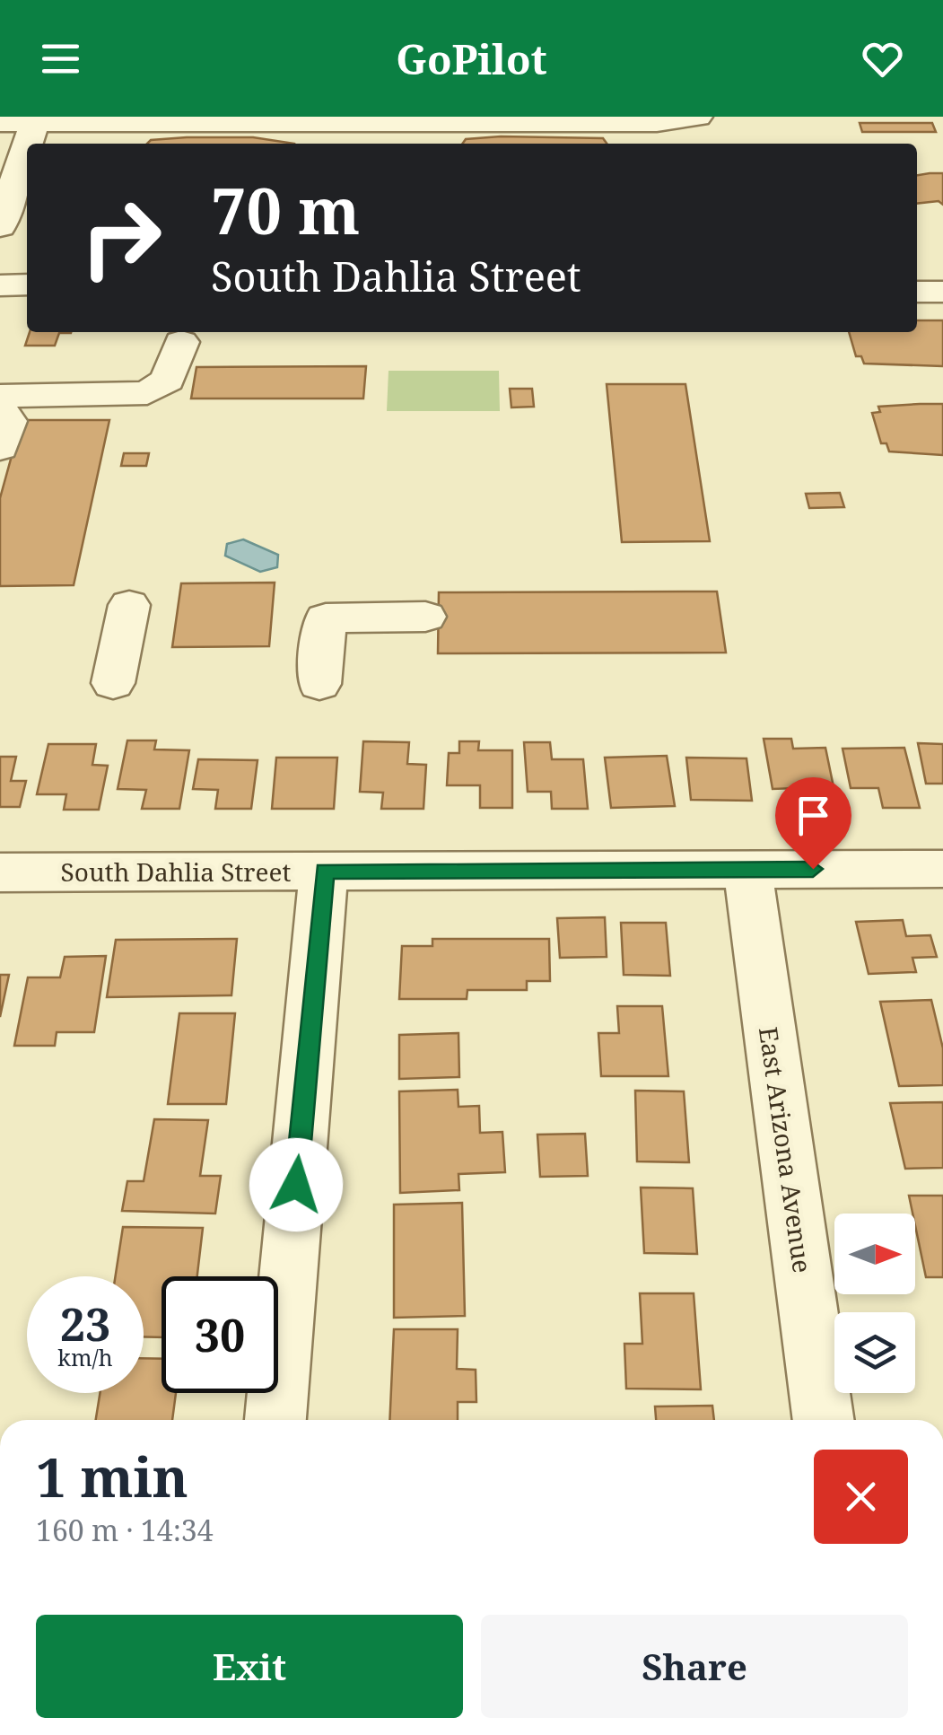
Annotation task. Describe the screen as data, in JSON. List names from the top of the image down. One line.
{"streets":{"street":["South Dahlia Street","East Arizona Avenue"]},"crossings":[["South Dahlia Street","East Arizona Avenue"]],"north":"right","page":{"header":"GoPilot","turn":["70 m","South Dahlia Street"],"speed":"23 km/h","limit":"30","heading":["1 min","160 m · 14:34"],"buttons":["Exit","Share"]}}
